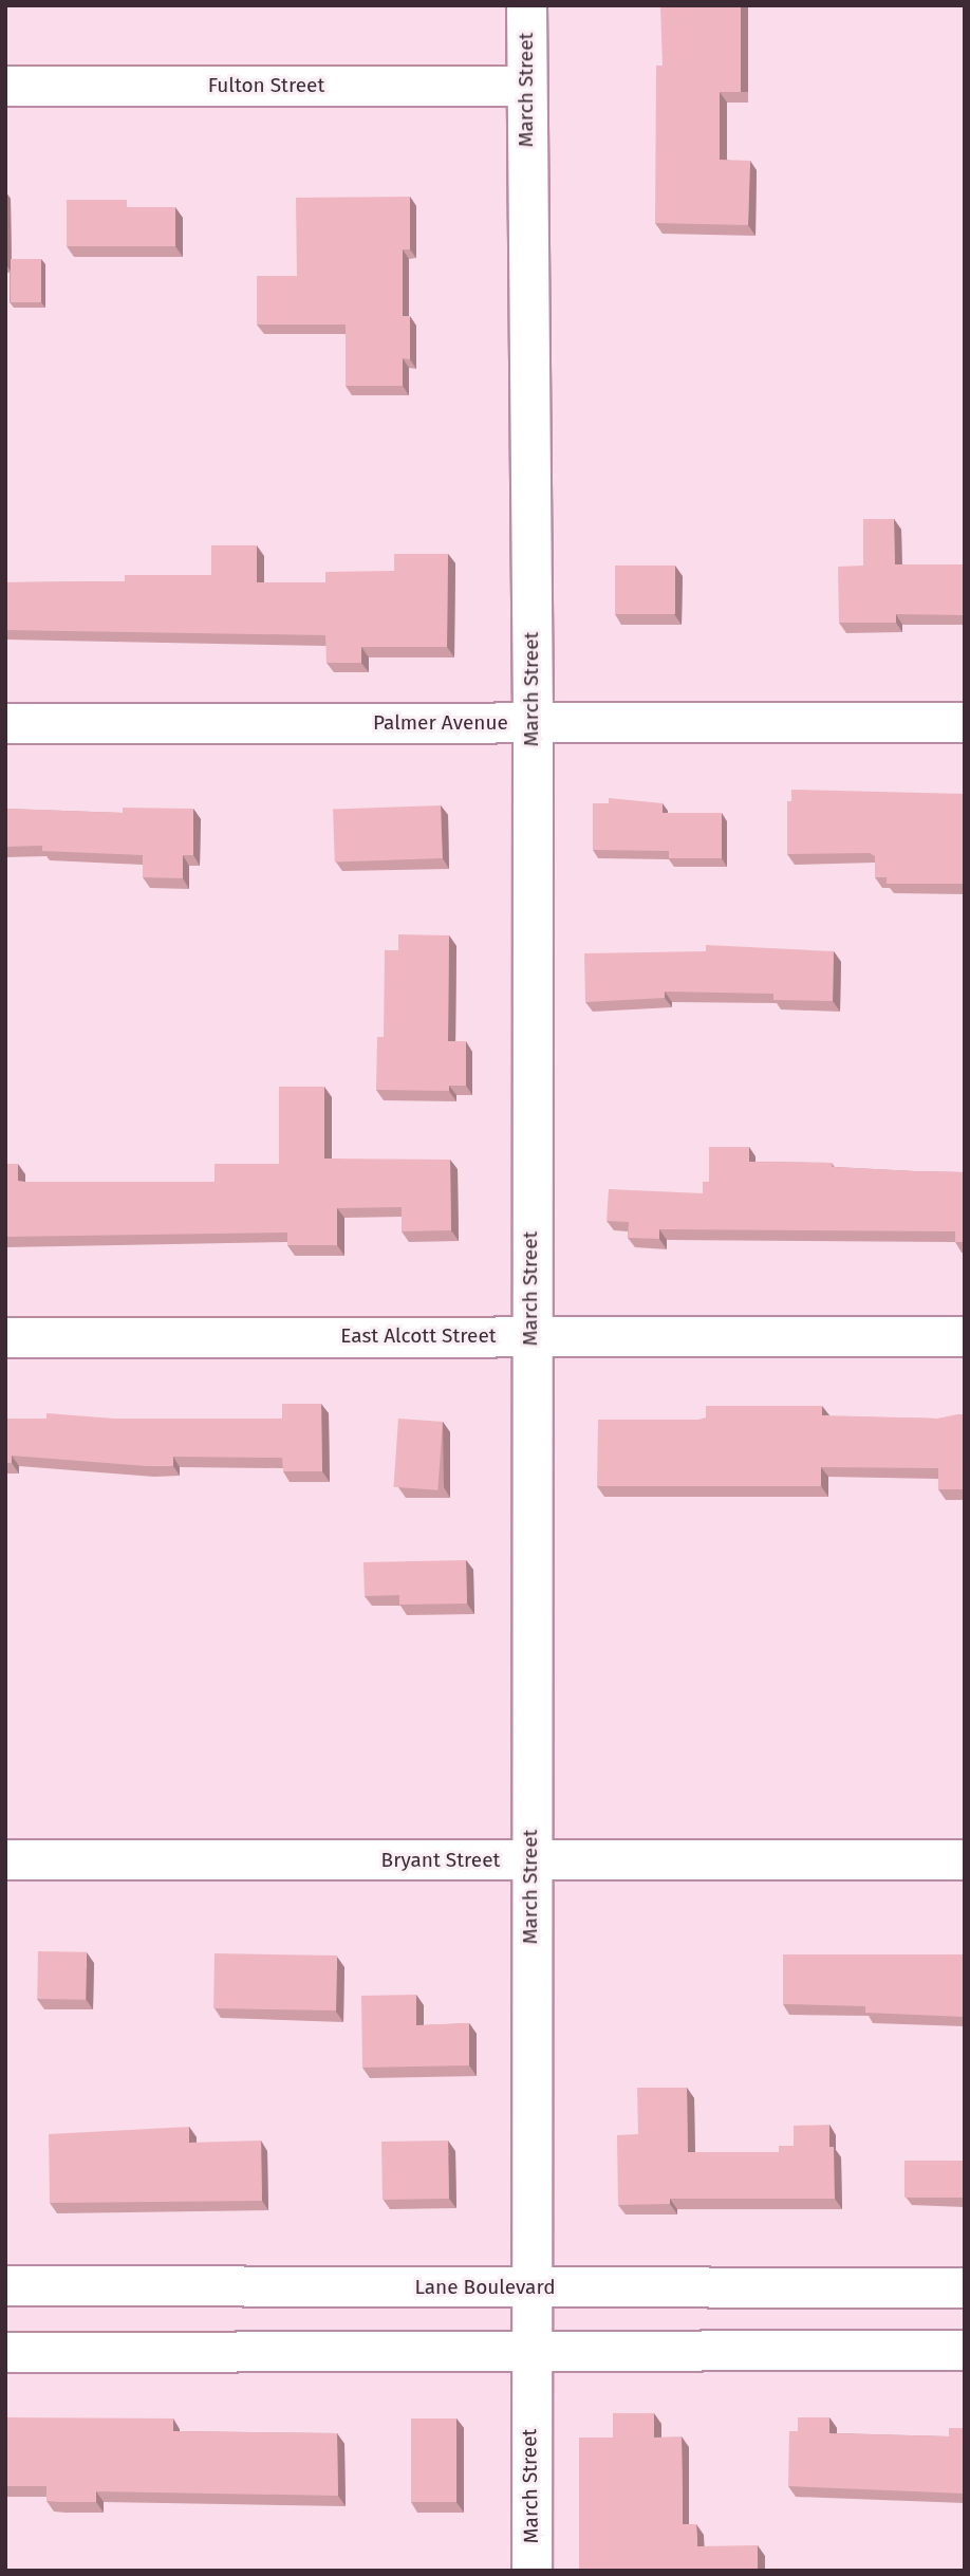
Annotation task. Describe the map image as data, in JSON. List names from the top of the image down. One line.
{"streets":{"street":["Fulton Street","March Street","Palmer Avenue","East Alcott Street","Bryant Street","Lane Boulevard"]},"crossings":[["Fulton Street","March Street"],["March Street","Palmer Avenue"],["March Street","East Alcott Street"],["March Street","Bryant Street"],["March Street","Lane Boulevard"]]}
